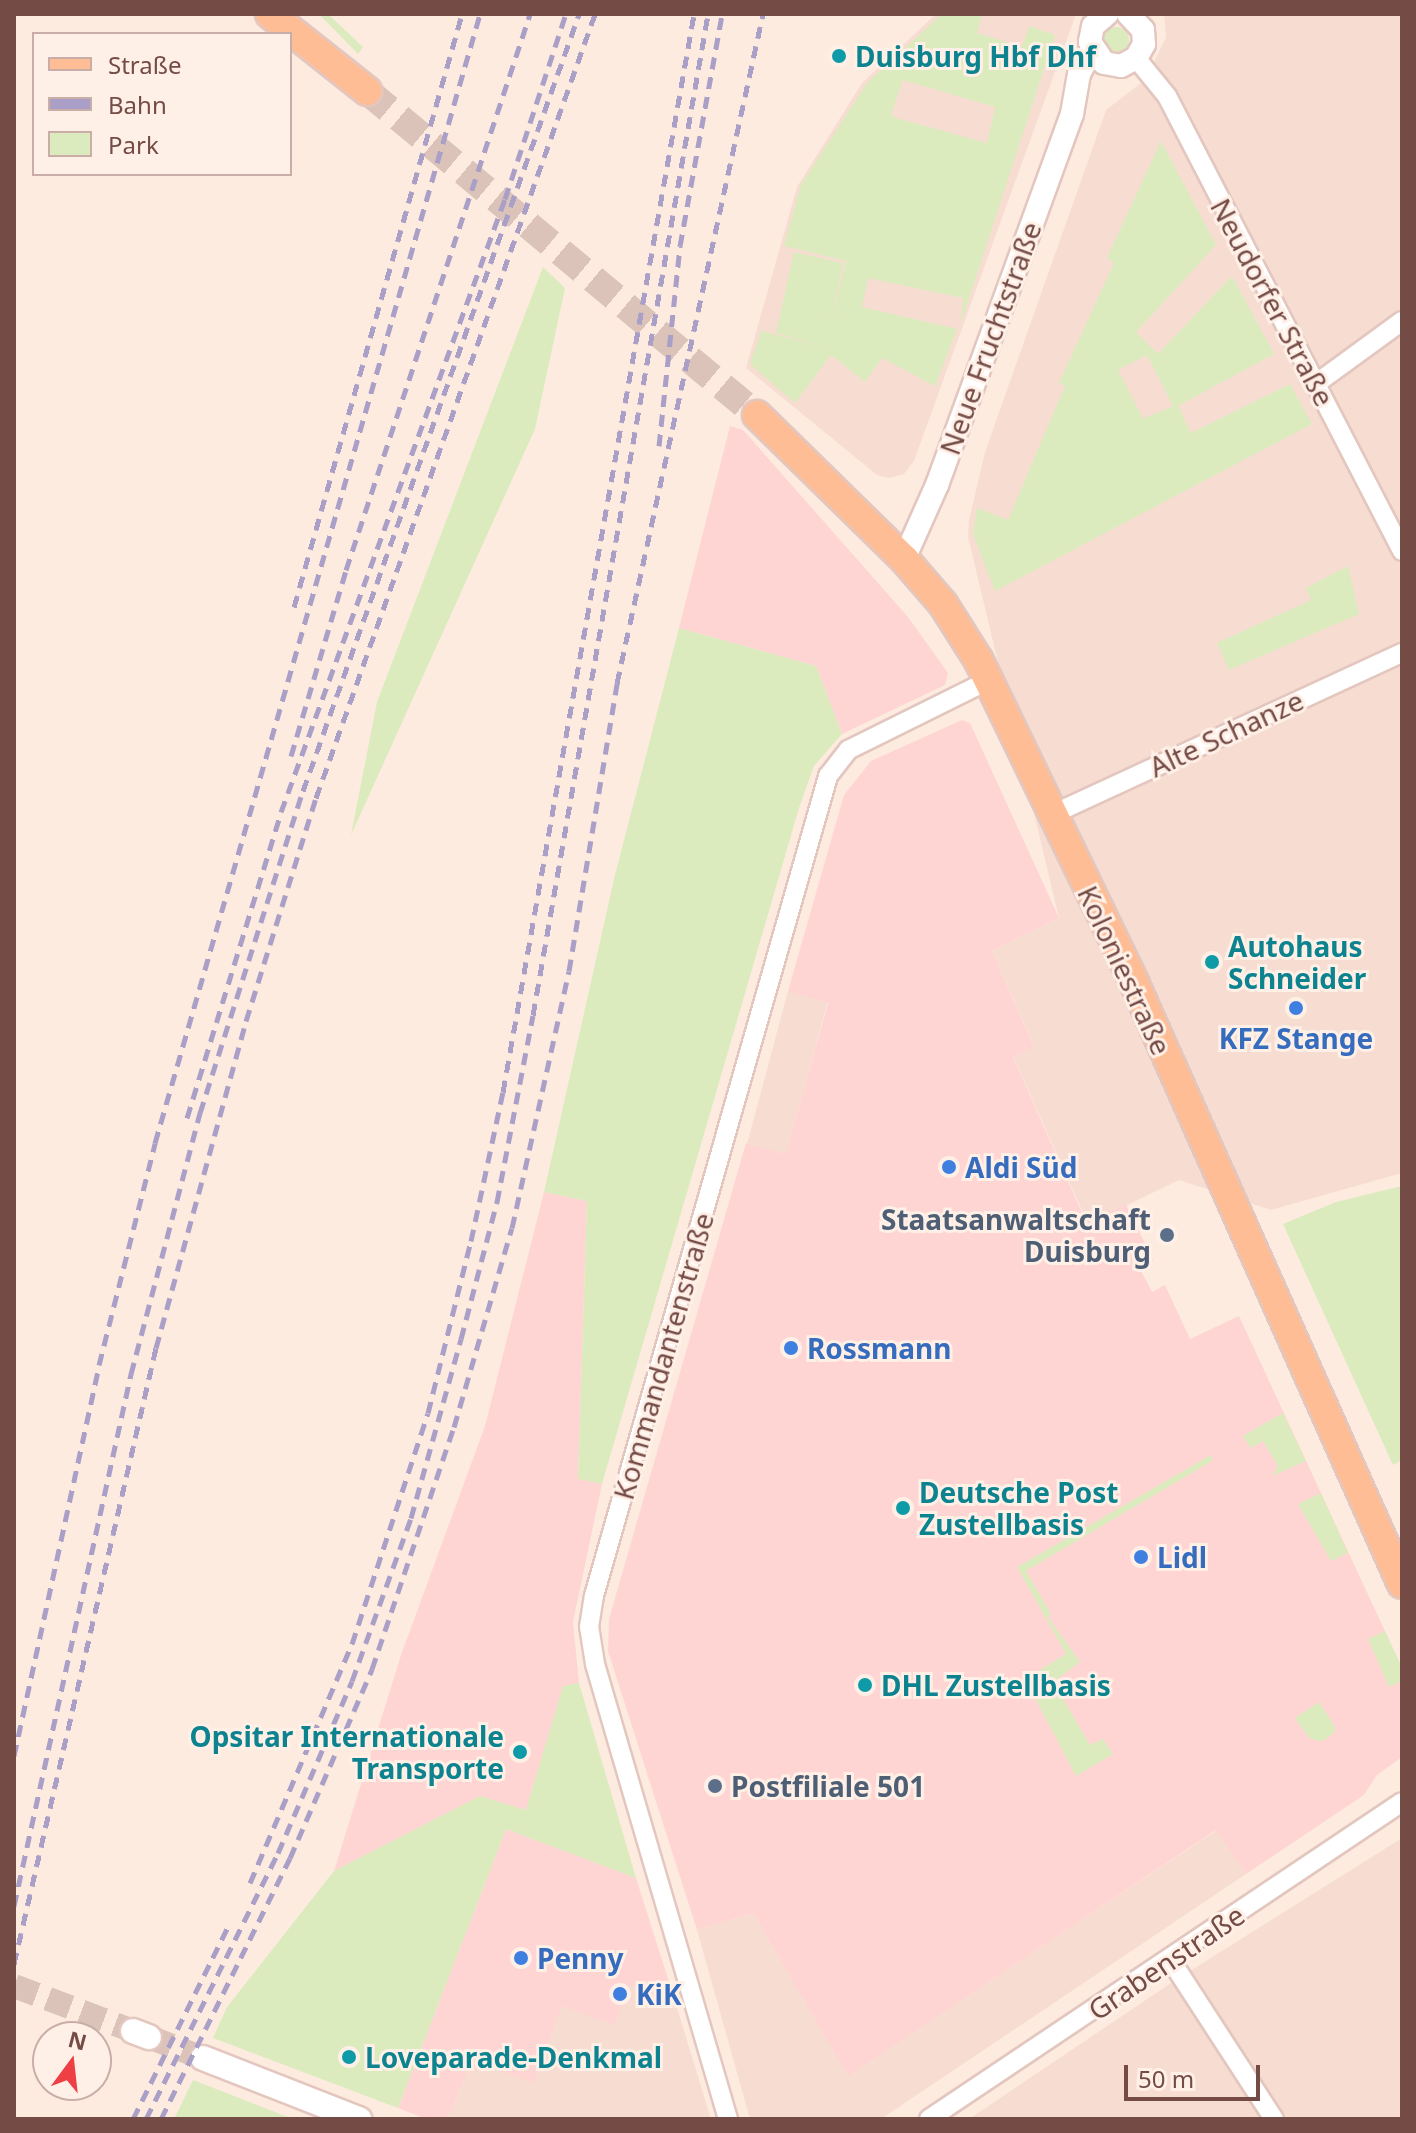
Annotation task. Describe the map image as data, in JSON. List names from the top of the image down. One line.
{"streets":{"main road":["Koloniestraße"],"street":["Neudorfer Straße","Neue Fruchtstraße","Alte Schanze","Kommandantenstraße","Grabenstraße"]},"crossings":[["Neue Fruchtstraße","Koloniestraße"],["Alte Schanze","Koloniestraße"],["Koloniestraße","Kommandantenstraße"]],"places":["Duisburg Hbf Dhf","Autohaus Schneider","KFZ Stange","Aldi Süd","Staatsanwaltschaft Duisburg","Rossmann","Deutsche Post Zustellbasis","Lidl","DHL Zustellbasis","Opsitar Internationale Transporte","Postfiliale 501","Penny","KiK","Loveparade-Denkmal"],"legend":["Straße","Bahn","Park"],"scale_bar":"50 m","north":"top"}
